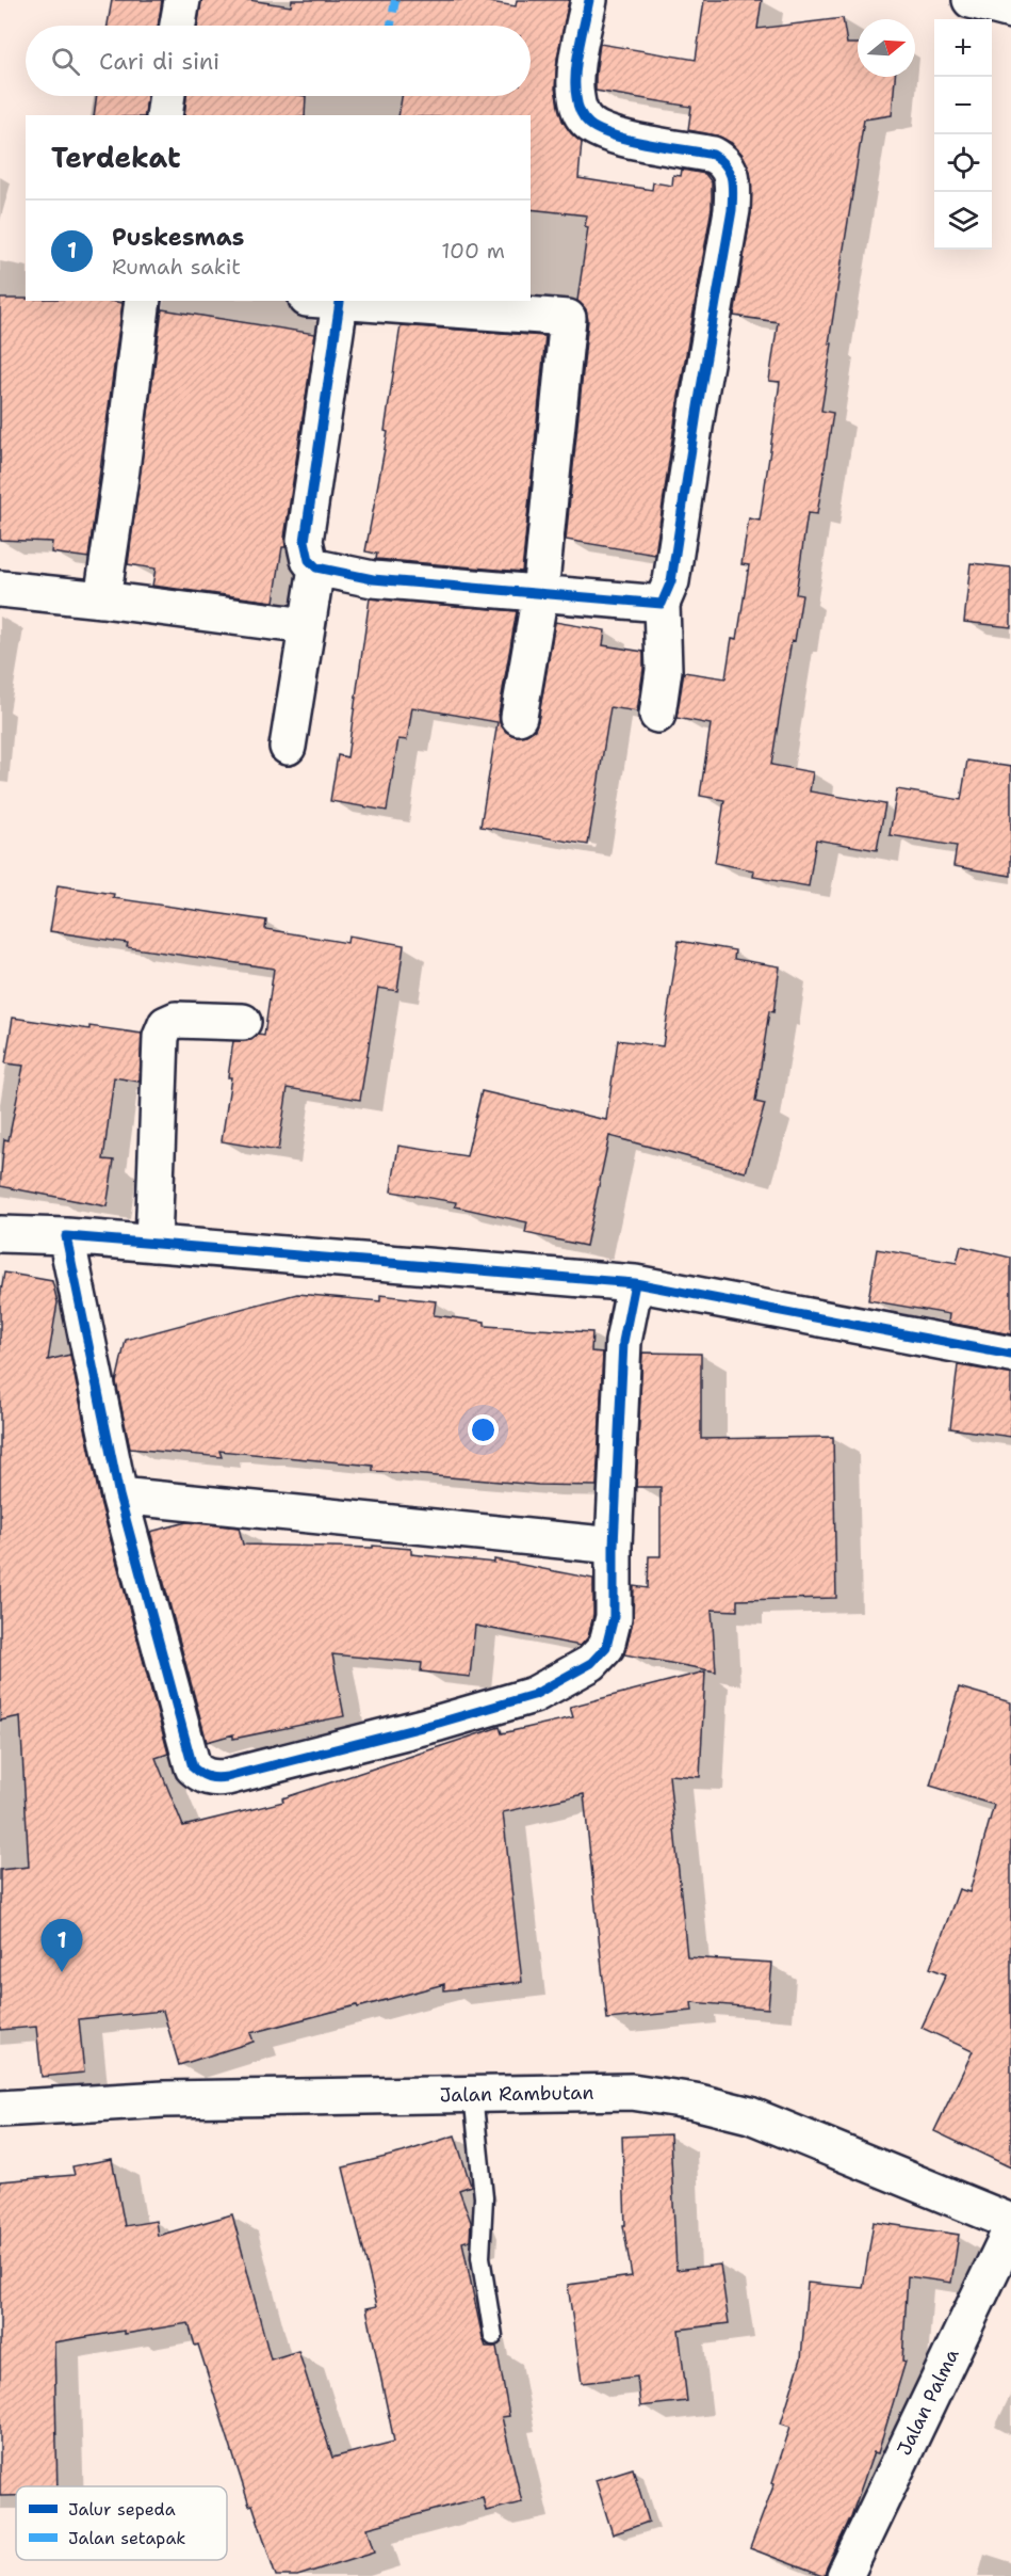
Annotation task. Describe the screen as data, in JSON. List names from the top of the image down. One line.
{"streets":{"street":["Jalan Rambutan","Jalan Palma"]},"legend":["Jalur sepeda","Jalan setapak"],"north":"right","page":{"map_buttons":["+","−"],"search":"Cari di sini","heading":"Terdekat","list":[{"mark":"1","name":"Puskesmas","note":"Rumah sakit","value":"100 m"}],"pins":"1"}}
